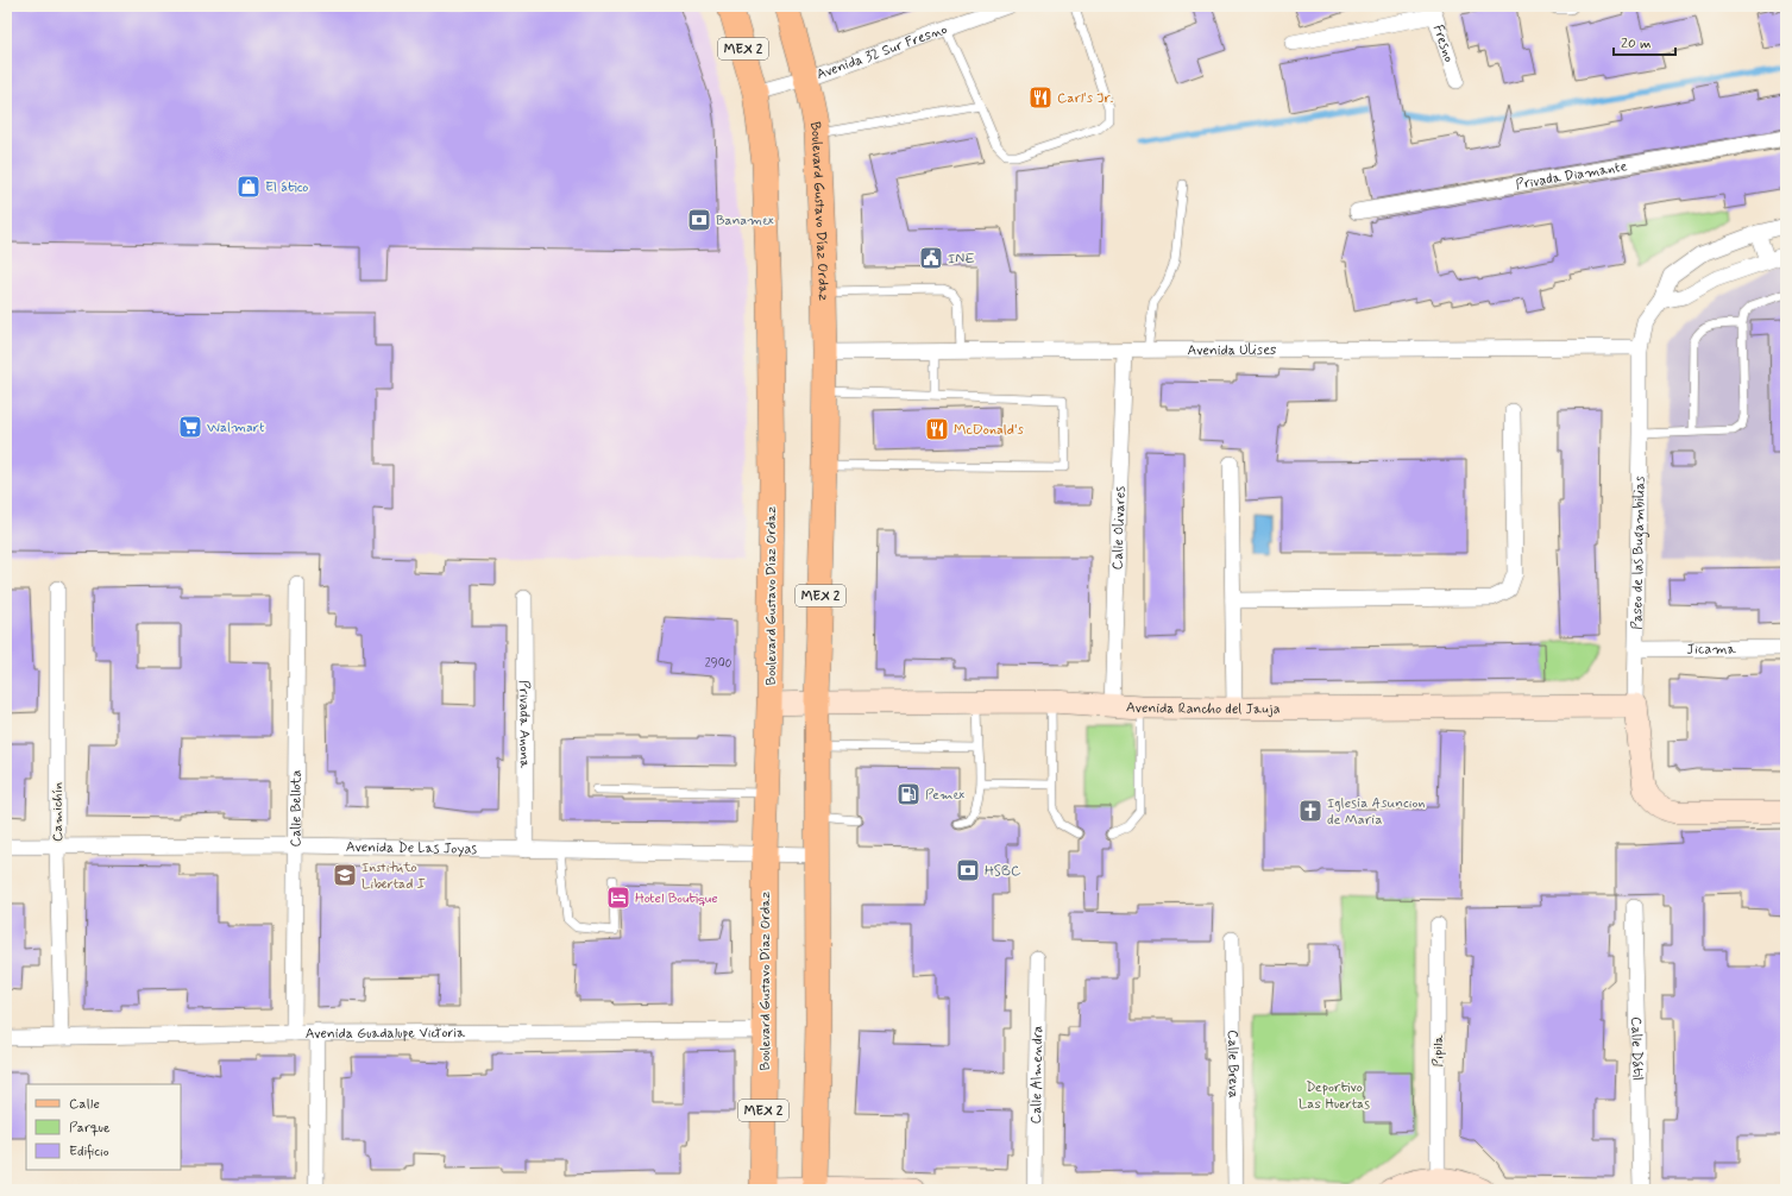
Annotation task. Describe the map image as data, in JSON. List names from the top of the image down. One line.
{"streets":{"main road":["MEX 2","Boulevard Gustavo Díaz Ordaz"],"street":["Fresno","Avenida 32 Sur Fresno","Privada Diamante","Avenida Ulises","Calle Olivares","Paseo de las Bugambilias","Jicama","Avenida Rancho del Jauja","Privada Anona","Calle Bellota","Camichín","Avenida De Las Joyas","Avenida Guadalupe Victoria","Calle Dátil","Pipila","Calle Breva","Calle Almendra"]},"crossings":[["Avenida 32 Sur Fresno","Boulevard Gustavo Díaz Ordaz"],["Boulevard Gustavo Díaz Ordaz","Avenida Ulises"],["Boulevard Gustavo Díaz Ordaz","Avenida Rancho del Jauja"],["Boulevard Gustavo Díaz Ordaz","Avenida De Las Joyas"],["Boulevard Gustavo Díaz Ordaz","Avenida Guadalupe Victoria"],["Avenida Ulises","Calle Olivares"],["Avenida Ulises","Paseo de las Bugambilias"],["Calle Olivares","Avenida Rancho del Jauja"],["Paseo de las Bugambilias","Jicama"],["Paseo de las Bugambilias","Avenida Rancho del Jauja"],["Privada Anona","Avenida De Las Joyas"],["Calle Bellota","Avenida De Las Joyas"],["Calle Bellota","Avenida Guadalupe Victoria"],["Camichín","Avenida De Las Joyas"],["Camichín","Avenida Guadalupe Victoria"]],"parks":["Deportivo Las Huertas"],"places":{"restaurant":["Carl's Jr.","McDonald's"],"shop":["El ático"],"bank":["Banamex","HSBC"],"public building":["INE"],"supermarket":["Walmart"],"fuel station":["Pemex"],"church":["Iglesia Asuncion de Maria"],"school or university":["Instituto Libertad I"],"hotel":["Hotel Boutique"]},"house_numbers":["2900"],"legend":["Calle","Parque","Edificio"],"scale_bar":"20 m"}
